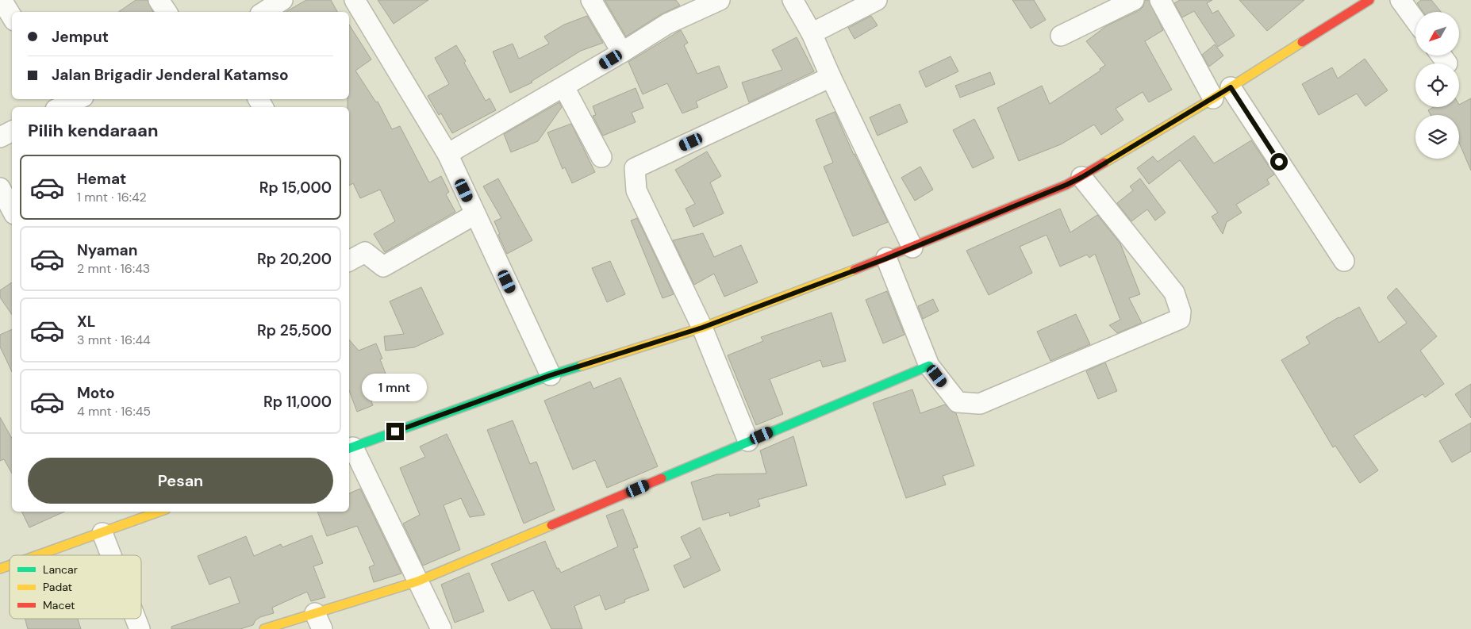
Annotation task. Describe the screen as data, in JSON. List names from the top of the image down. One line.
{"legend":["Lancar","Padat","Macet"],"north":"bottom left","page":{"banner":["Jemput","Jalan Brigadir Jenderal Katamso"],"heading":"Pilih kendaraan","list":[{"name":"Hemat","note":"1 mnt · 16:42","value":"Rp 15,000"},{"name":"Nyaman","note":"2 mnt · 16:43","value":"Rp 20,200"},{"name":"XL","note":"3 mnt · 16:44","value":"Rp 25,500"},{"name":"Moto","note":"4 mnt · 16:45","value":"Rp 11,000"}],"bubble":"1 mnt","buttons":"Pesan"}}
